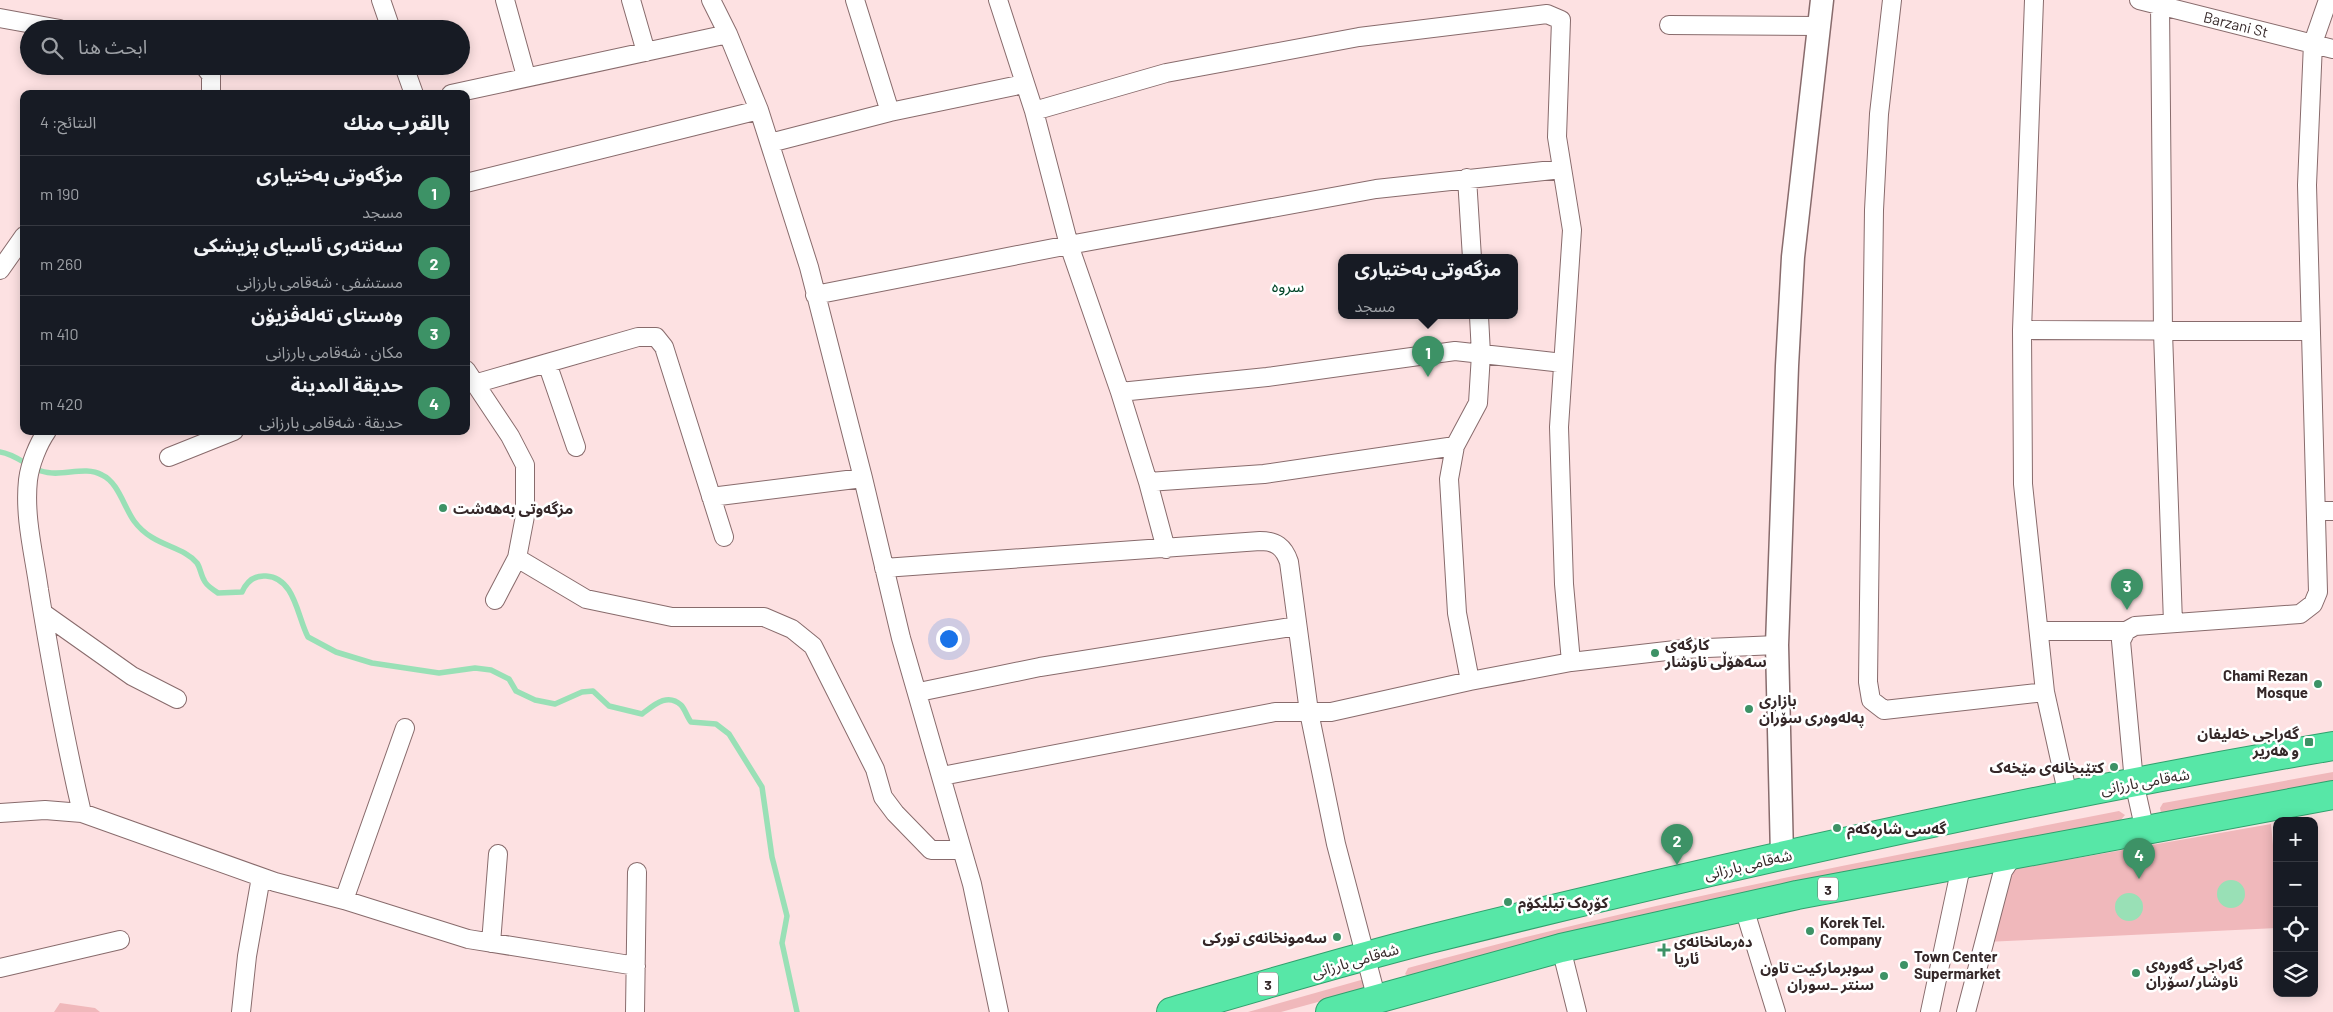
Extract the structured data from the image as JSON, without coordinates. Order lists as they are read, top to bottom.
{
  "streets": {
    "highway": ["شەقامی بارزانی", "3"],
    "street": ["Barzani St"]
  },
  "districts": ["سروە"],
  "places": {
    "other": [
      "مزگەوتی بەهەشت",
      "کارگەی سەهۆڵی ناوشار",
      "Chami Rezan Mosque",
      "بازاڕی پەلەوەری سۆران",
      "کتێبخانەی مێخەک",
      "گەسی شارەکەم",
      "کۆڕەک تیلیکۆم",
      "Korek Tel. Company",
      "سەمونخانەی تورکی",
      "Town Center Supermarket",
      "گەراجی گەورەی ناوشار/سۆران",
      "سوبرماركيت تاون سنتر _سوران"
    ],
    "transit": ["گەراجی خەلیفان و هەریر"],
    "health": ["دەرمانخانەی ئاریا"]
  },
  "page": {
    "search": "ابحث هنا",
    "heading": ["بالقرب منك", "النتائج: 4"],
    "list": [
      {
        "mark": "1",
        "name": "مزگەوتی بەختیاری",
        "note": "مسجد",
        "value": "190 m"
      },
      {
        "mark": "2",
        "name": "سەنتەری ئاسیای پزیشکی",
        "note": "مستشفى · شەقامی بارزانی",
        "value": "260 m"
      },
      {
        "mark": "3",
        "name": "وەستای تەلەڤزیۆن",
        "note": "مكان · شەقامی بارزانی",
        "value": "410 m"
      },
      {
        "mark": "4",
        "name": "حديقة المدينة",
        "note": "حديقة · شەقامی بارزانی",
        "value": "420 m"
      }
    ],
    "popup": ["مزگەوتی بەختیاری", "مسجد"],
    "pins": [
      "1",
      "3",
      "2",
      "4"
    ],
    "map_buttons": ["+", "−"]
  }
}
